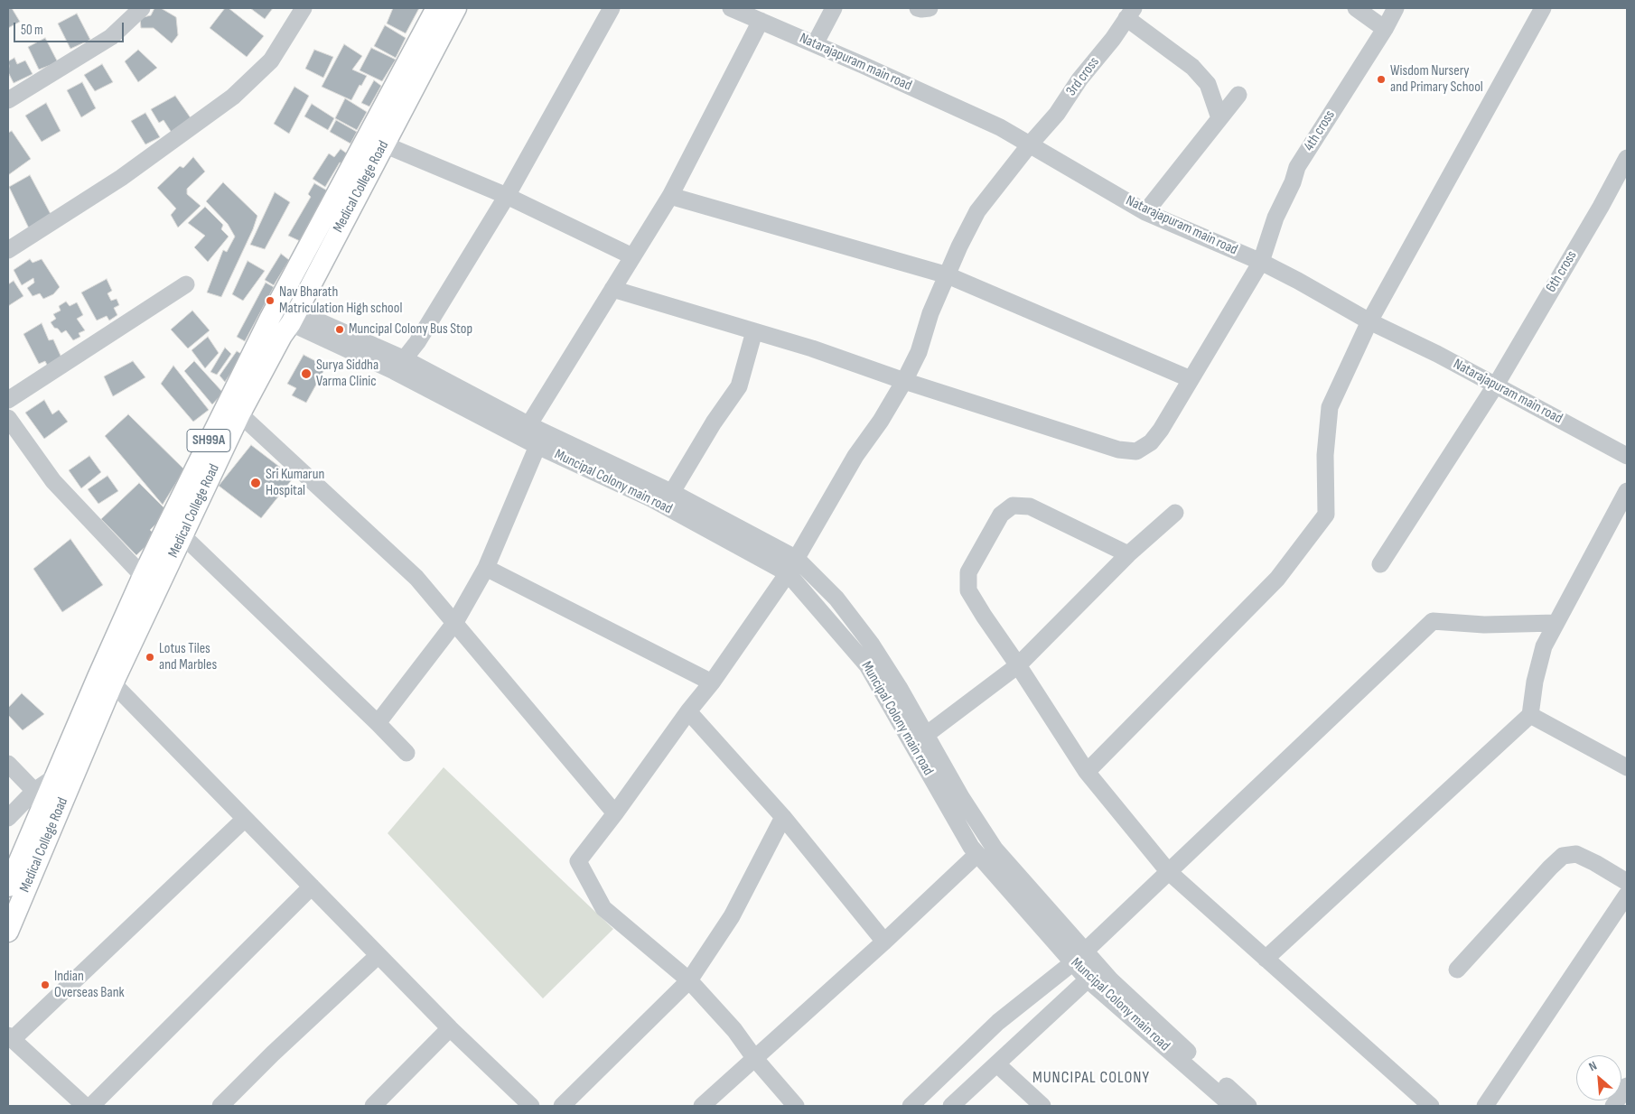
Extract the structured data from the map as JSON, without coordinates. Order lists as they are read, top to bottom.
{
  "streets": {
    "main road": ["Medical College Road", "SH99A"],
    "street": [
      "Natarajapuram main road",
      "3rd cross",
      "4th cross",
      "6th cross",
      "Muncipal Colony main road"
    ]
  },
  "crossings": [
    ["Natarajapuram main road", "3rd cross"],
    ["Natarajapuram main road", "4th cross"],
    ["Natarajapuram main road", "6th cross"],
    ["3rd cross", "4th cross"],
    ["3rd cross", "Muncipal Colony main road"],
    ["Medical College Road", "Muncipal Colony main road"]
  ],
  "districts": ["MUNCIPAL COLONY"],
  "places": [
    "Wisdom Nursery and Primary School",
    "Nav Bharath Matriculation High school",
    "Muncipal Colony Bus Stop",
    "Surya Siddha Varma Clinic",
    "Sri Kumarun Hospital",
    "Lotus Tiles and Marbles",
    "Indian Overseas Bank"
  ],
  "scale_bar": "50 m",
  "north": "top left"
}
